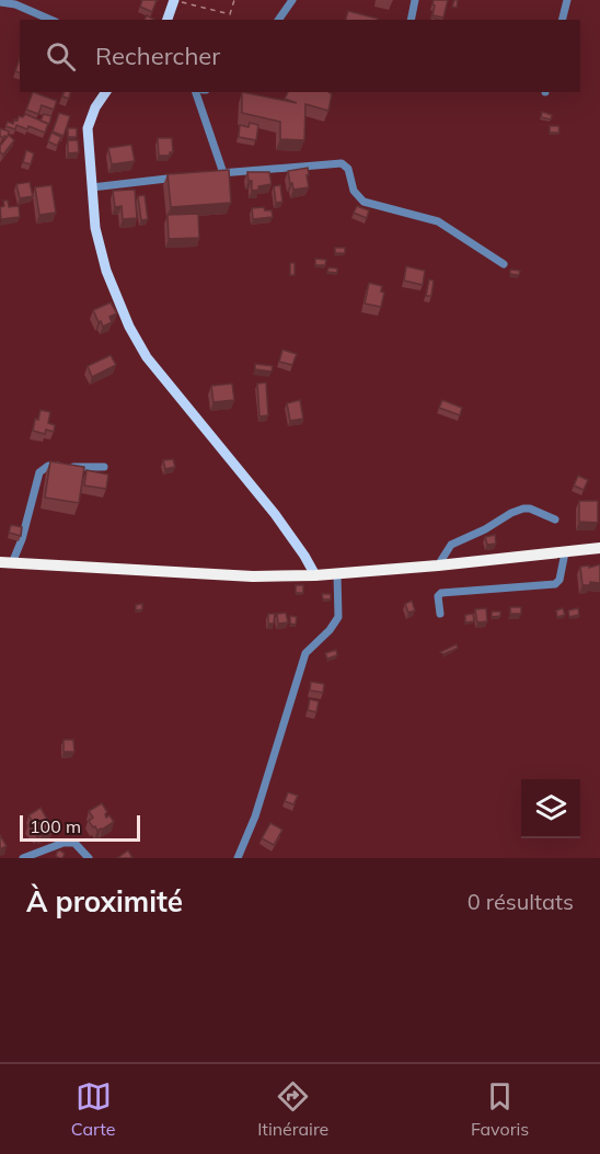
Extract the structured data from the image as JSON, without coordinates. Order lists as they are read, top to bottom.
{
  "scale_bar": "100 m",
  "page": {
    "search": "Rechercher",
    "scale": "100 m",
    "heading": ["À proximité", "0 résultats"],
    "nav": ["Carte", "Itinéraire", "Favoris"]
  }
}
